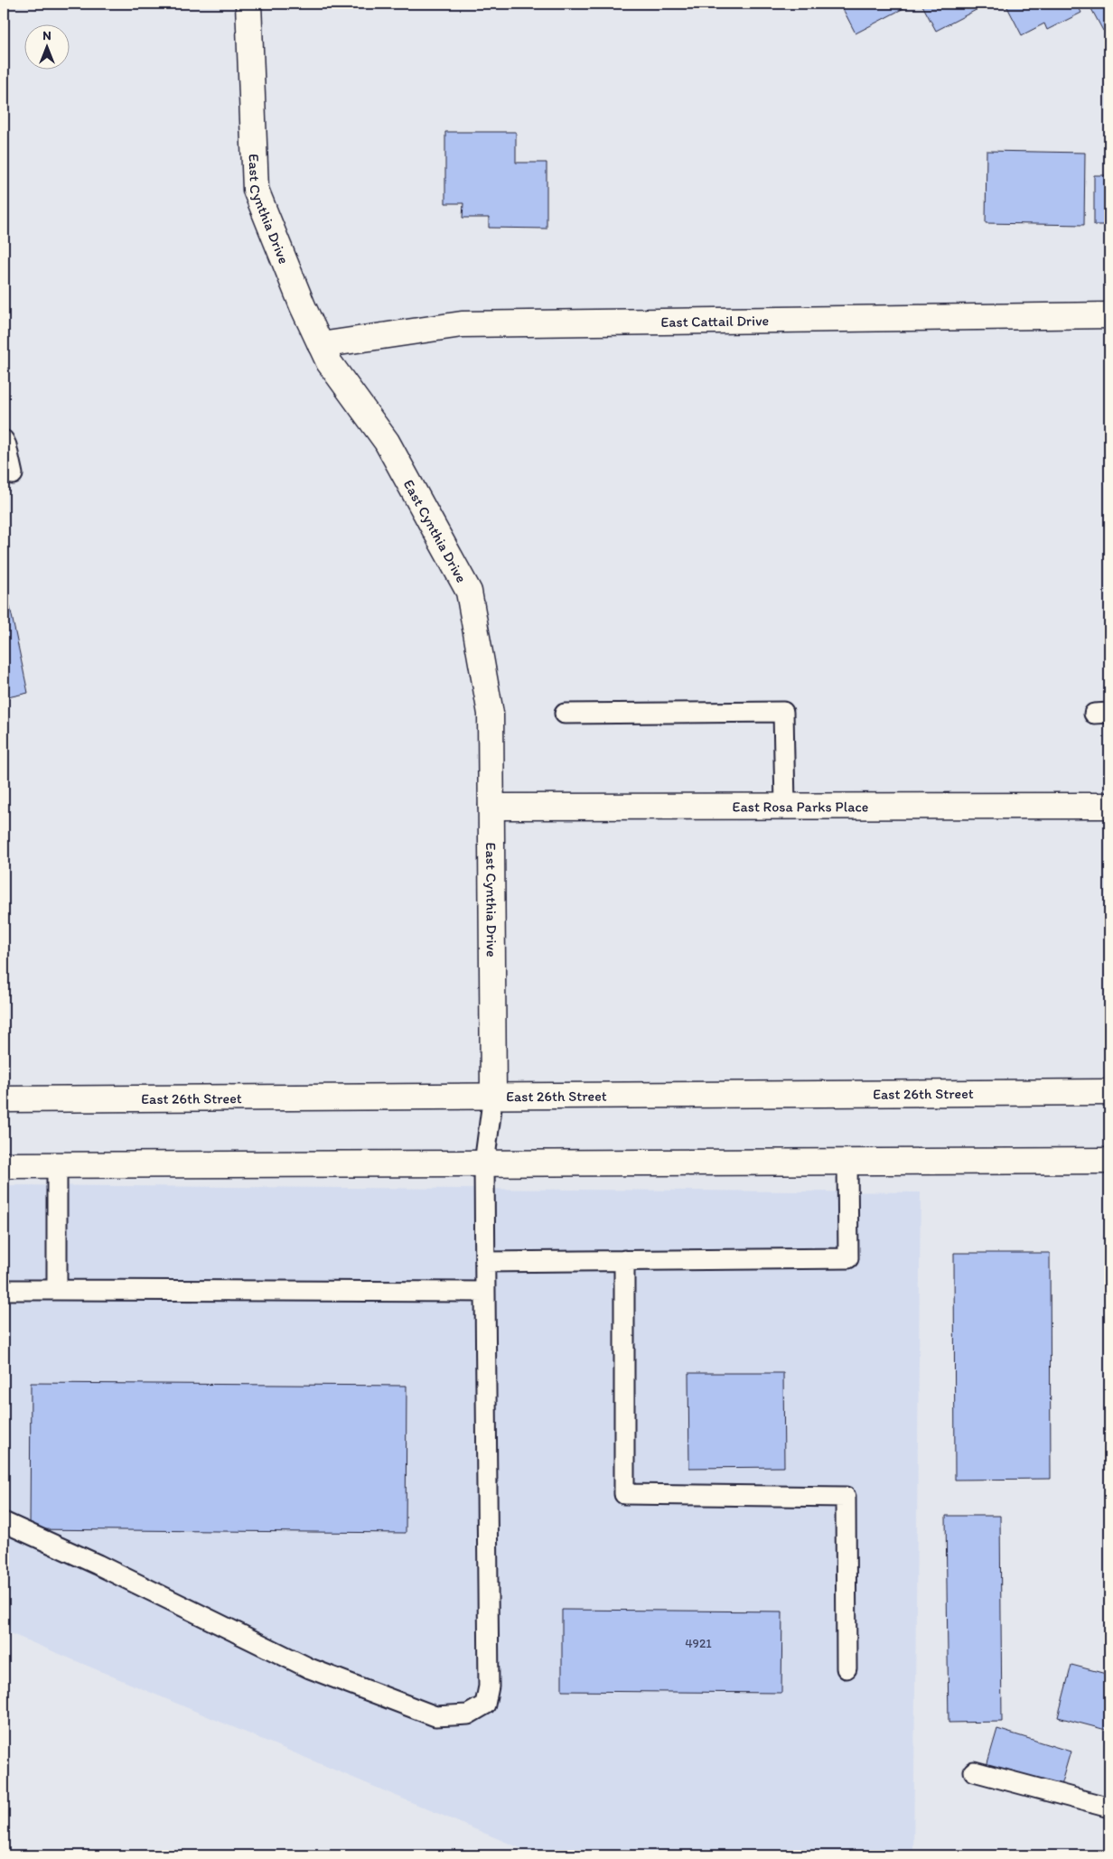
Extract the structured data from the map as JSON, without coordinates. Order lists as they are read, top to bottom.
{
  "streets": {
    "street": [
      "East Cynthia Drive",
      "East Cattail Drive",
      "East Rosa Parks Place",
      "East 26th Street"
    ]
  },
  "crossings": [
    ["East Cynthia Drive", "East Cattail Drive"],
    ["East Cynthia Drive", "East Rosa Parks Place"],
    ["East Cynthia Drive", "East 26th Street"]
  ],
  "house_numbers": ["4921"],
  "north": "top"
}
